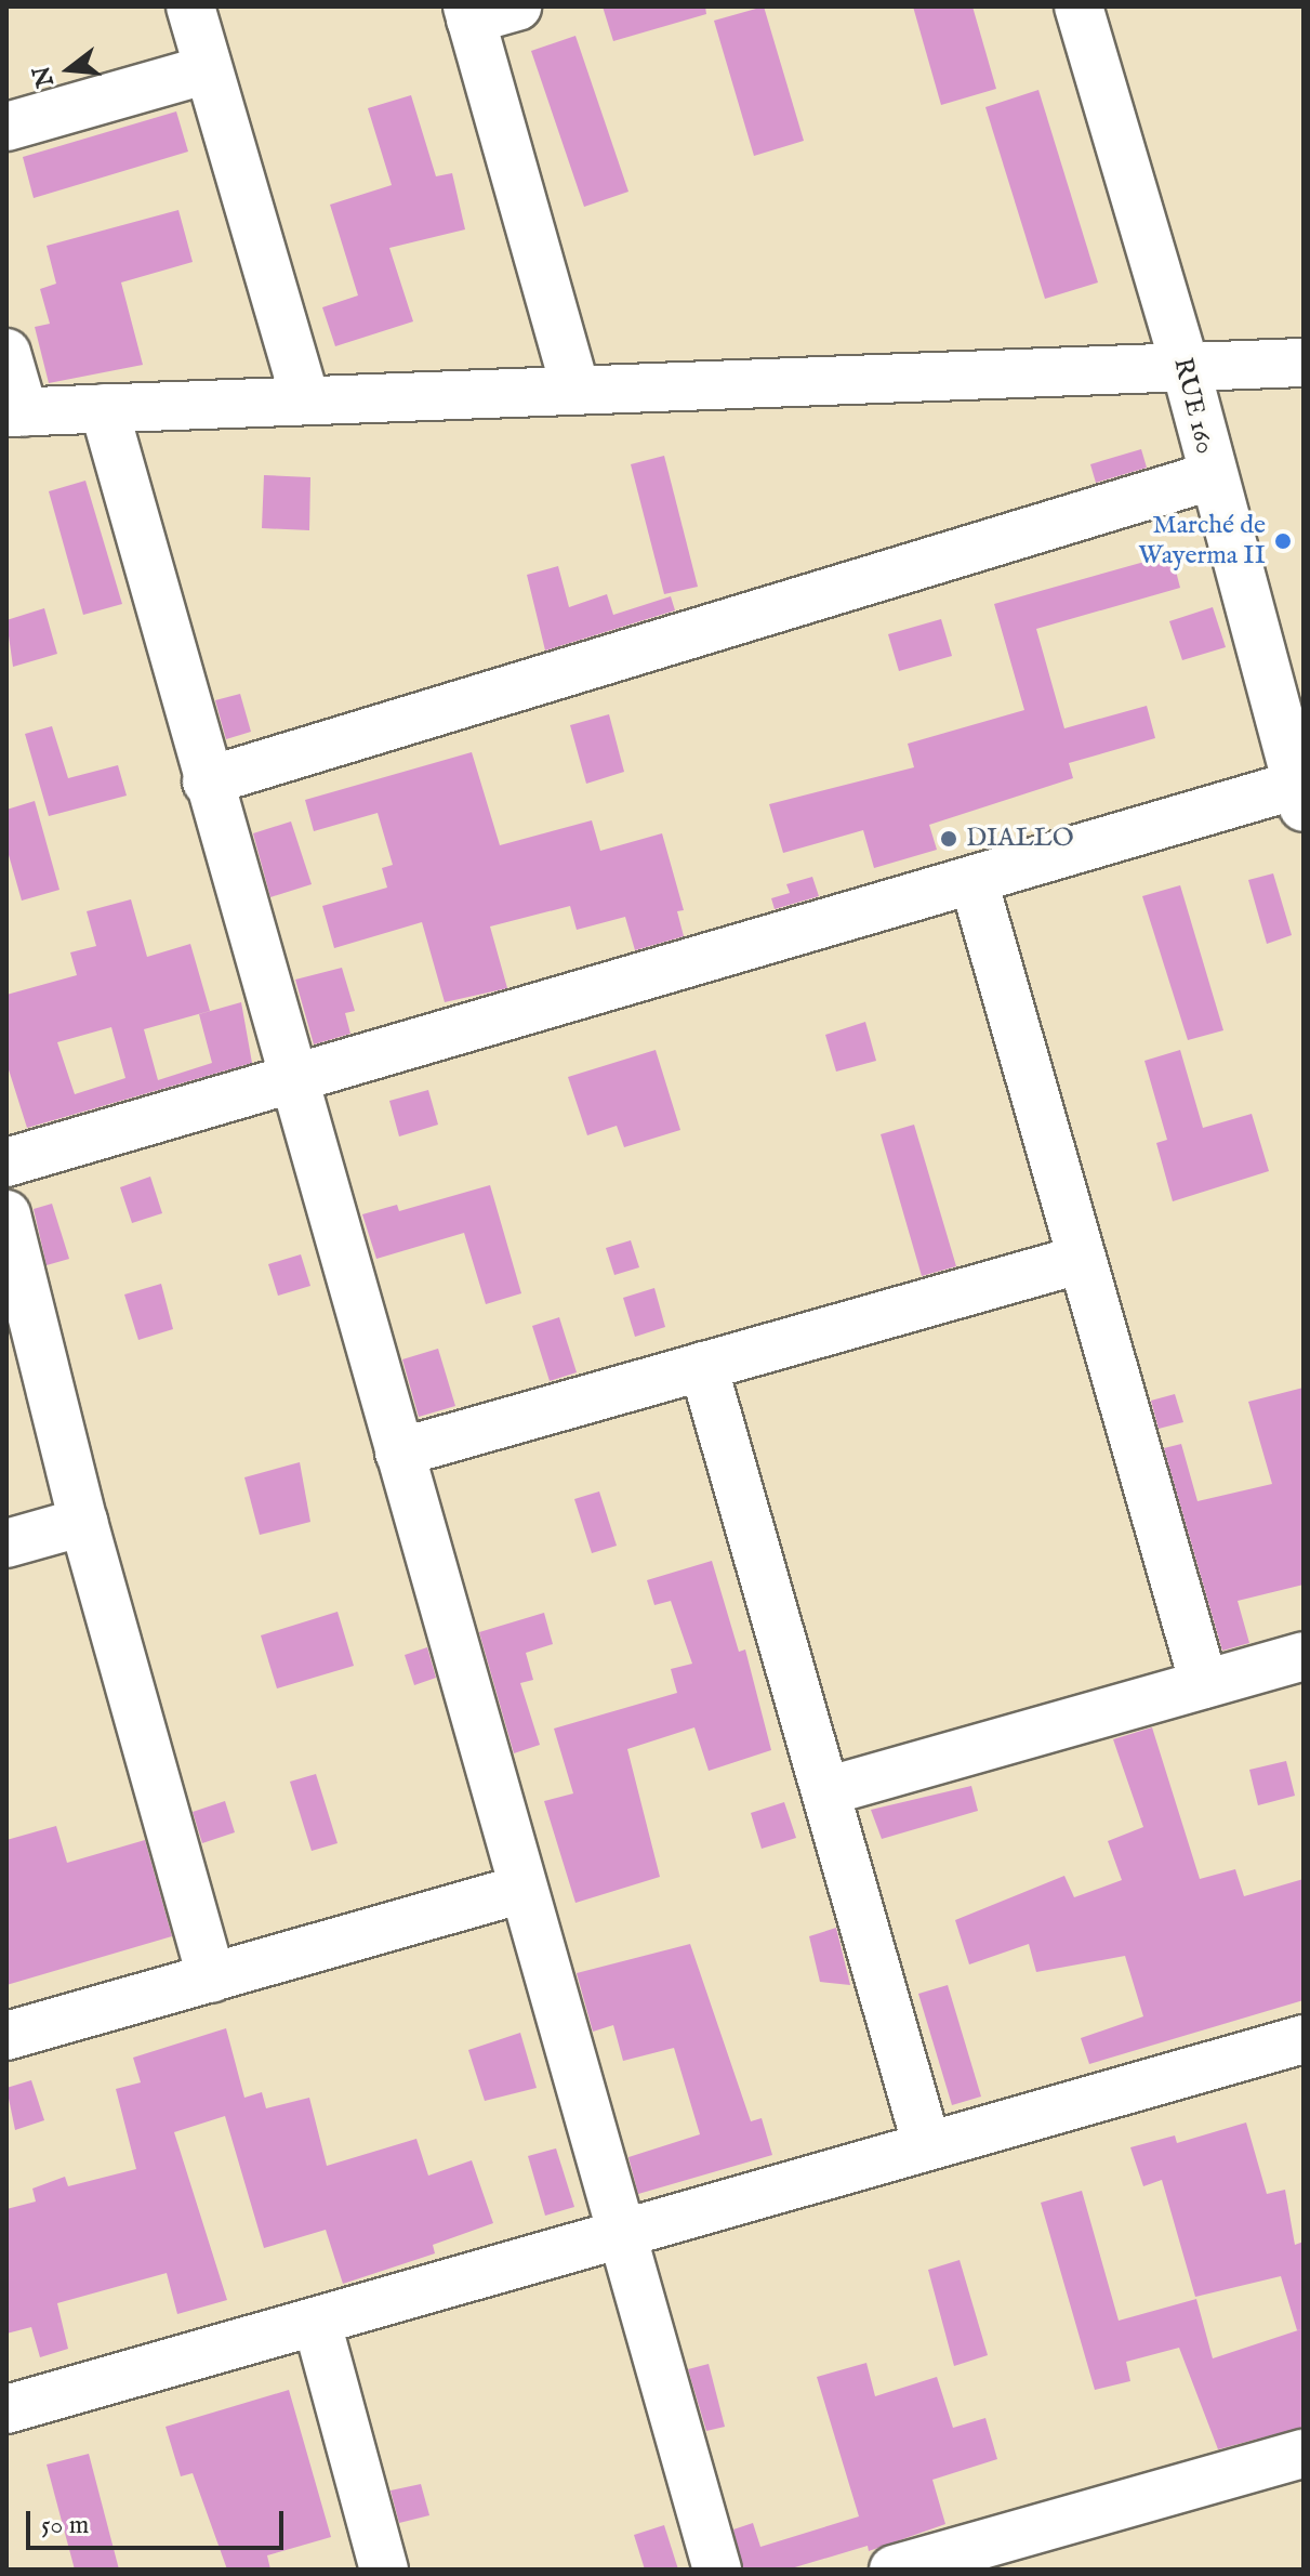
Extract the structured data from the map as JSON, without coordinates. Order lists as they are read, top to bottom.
{
  "streets": {
    "street": ["RUE 160"]
  },
  "places": ["Marché de Wayerma II", "DIALLO"],
  "scale_bar": "50 m",
  "north": "left"
}
